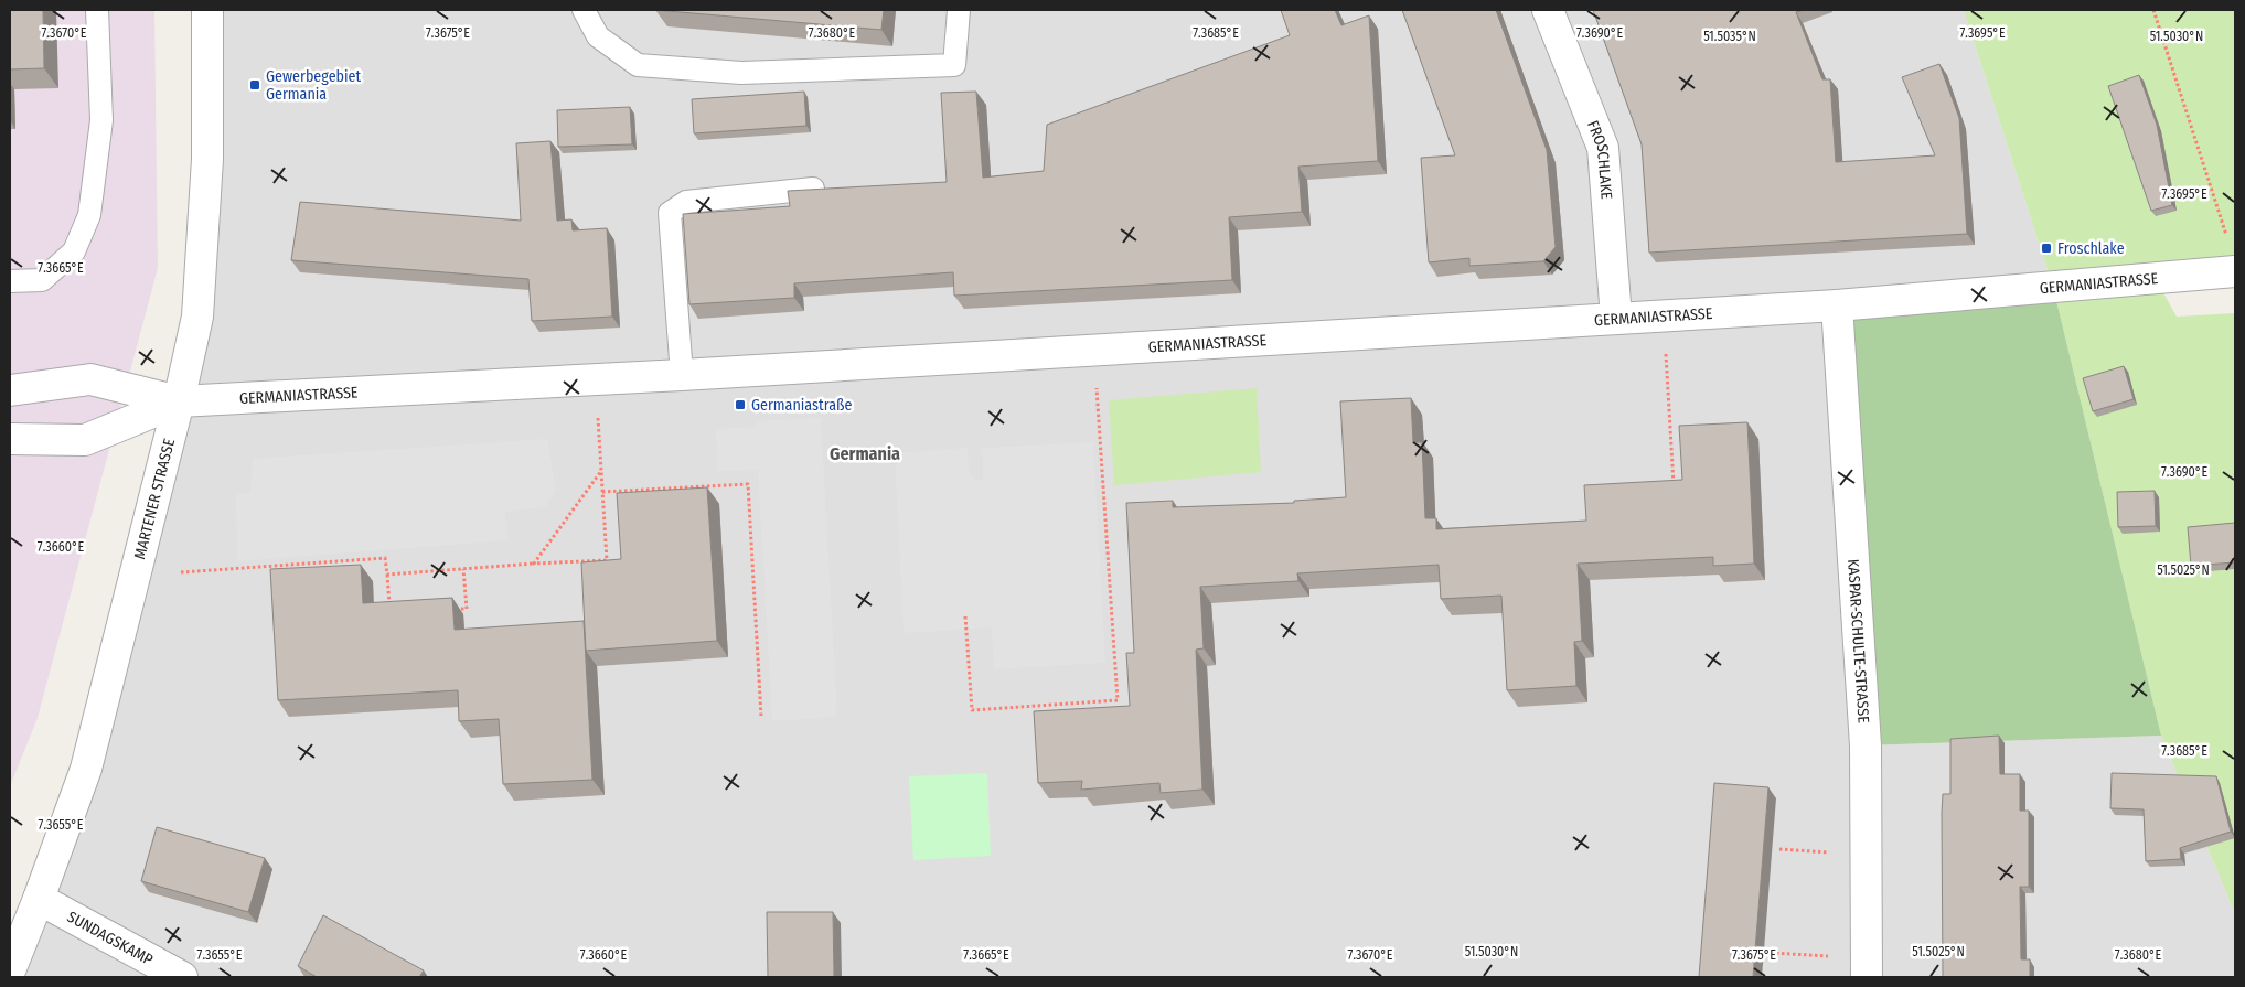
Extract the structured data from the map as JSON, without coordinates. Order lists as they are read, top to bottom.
{
  "streets": {
    "street": [
      "FROSCHLAKE",
      "GERMANIASTRASSE",
      "MARTENER STRASSE",
      "KASPAR-SCHULTE-STRASSE",
      "SUNDAGSKAMP"
    ]
  },
  "crossings": [
    ["FROSCHLAKE", "GERMANIASTRASSE"],
    ["GERMANIASTRASSE", "MARTENER STRASSE"],
    ["GERMANIASTRASSE", "KASPAR-SCHULTE-STRASSE"],
    ["MARTENER STRASSE", "SUNDAGSKAMP"]
  ],
  "districts": ["Germania"],
  "places": {
    "transit": ["Gewerbegebiet Germania", "Froschlake", "Germaniastraße"]
  },
  "coordinates": [
    "7.3670°E",
    "7.3675°E",
    "7.3680°E",
    "7.3685°E",
    "7.3690°E",
    "7.3695°E",
    "51.5035°N",
    "51.5030°N",
    "7.3665°E",
    "7.3660°E",
    "51.5025°N",
    "7.3655°E"
  ]
}
